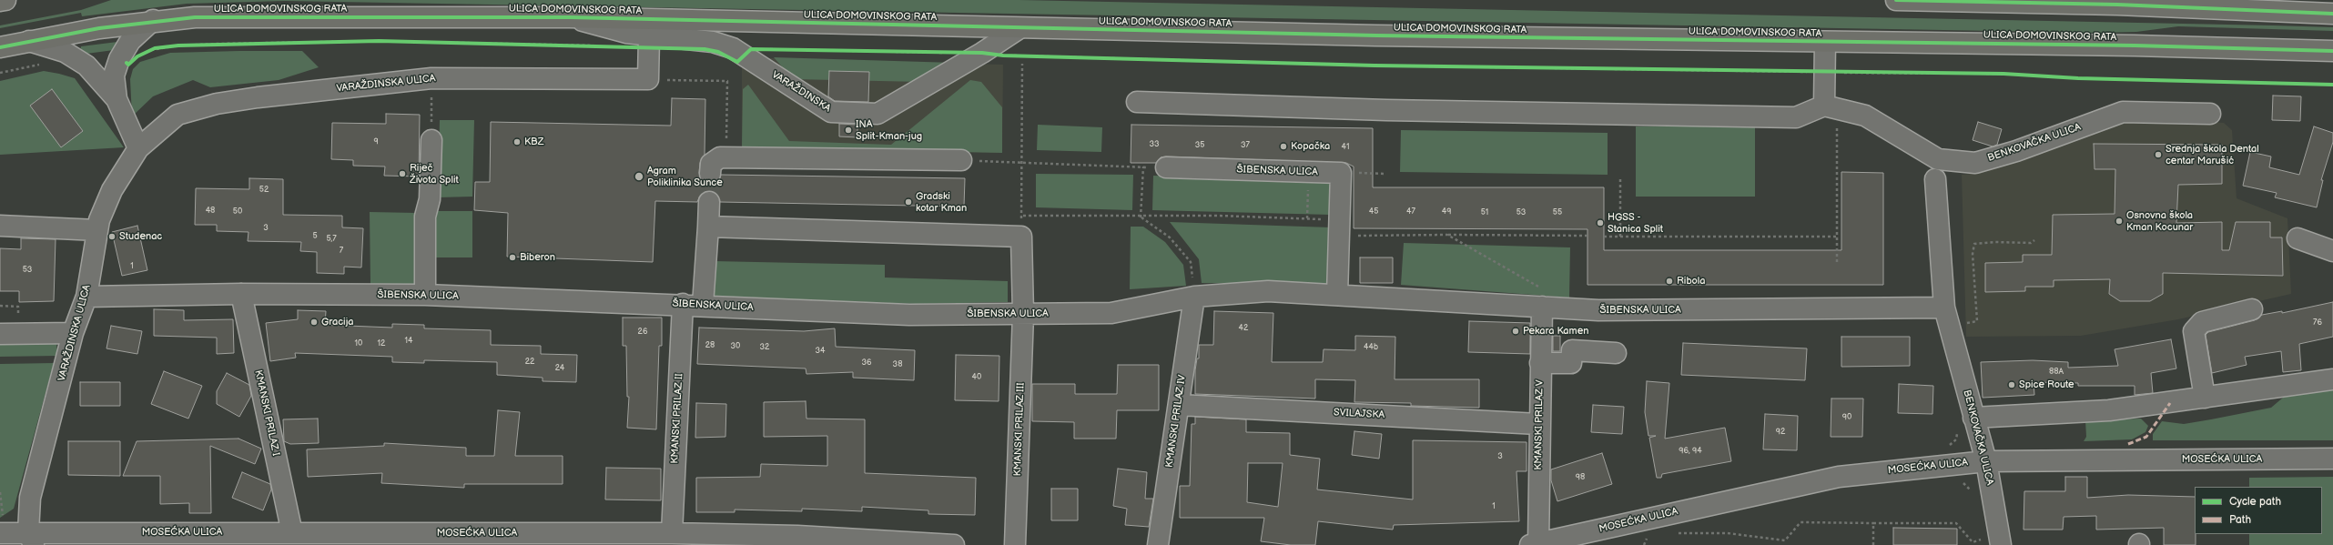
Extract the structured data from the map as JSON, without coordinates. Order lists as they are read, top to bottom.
{
  "streets": {
    "main road": ["ULICA DOMOVINSKOG RATA"],
    "street": [
      "VARAŽDINSKA ULICA",
      "VARAŽDINSKA",
      "BENKOVAČKA ULICA",
      "ŠIBENSKA ULICA",
      "KMANSKI PRILAZ I",
      "SVILAJSKA",
      "KMANSKI PRILAZ II",
      "KMANSKI PRILAZ IV",
      "KMANSKI PRILAZ V",
      "KMANSKI PRILAZ III",
      "MOSEĆKA ULICA"
    ]
  },
  "crossings": [
    ["ULICA DOMOVINSKOG RATA", "VARAŽDINSKA"],
    ["VARAŽDINSKA ULICA", "ŠIBENSKA ULICA"],
    ["VARAŽDINSKA ULICA", "MOSEĆKA ULICA"],
    ["BENKOVAČKA ULICA", "ŠIBENSKA ULICA"],
    ["BENKOVAČKA ULICA", "MOSEĆKA ULICA"],
    ["ŠIBENSKA ULICA", "KMANSKI PRILAZ I"],
    ["ŠIBENSKA ULICA", "KMANSKI PRILAZ II"],
    ["ŠIBENSKA ULICA", "KMANSKI PRILAZ IV"],
    ["ŠIBENSKA ULICA", "KMANSKI PRILAZ V"],
    ["ŠIBENSKA ULICA", "KMANSKI PRILAZ III"],
    ["KMANSKI PRILAZ I", "MOSEĆKA ULICA"],
    ["SVILAJSKA", "KMANSKI PRILAZ IV"],
    ["SVILAJSKA", "KMANSKI PRILAZ V"],
    ["KMANSKI PRILAZ II", "MOSEĆKA ULICA"],
    ["KMANSKI PRILAZ V", "MOSEĆKA ULICA"]
  ],
  "places": [
    "INA Split-Kman-jug",
    "KBZ",
    "Kopačka",
    "Srednja škola Dental centar Marušić",
    "Riječ Života Split",
    "Agram Poliklinika Sunce",
    "Gradski kotar Kman",
    "Osnovna škola Kman Kocunar",
    "HGSS - Stanica Split",
    "Studenac",
    "Biberon",
    "Ribola",
    "Gracija",
    "Pekara Kamen",
    "Spice Route"
  ],
  "house_numbers": [
    "9",
    "33",
    "35",
    "37",
    "41",
    "52",
    "48",
    "50",
    "45",
    "47",
    "49",
    "51",
    "53",
    "55",
    "3",
    "5",
    "5,7",
    "7",
    "1",
    "53",
    "76",
    "42",
    "26",
    "14",
    "10",
    "12",
    "28",
    "30",
    "32",
    "44b",
    "34",
    "22",
    "36",
    "38",
    "24",
    "88A",
    "40",
    "90",
    "92",
    "96, 94",
    "3",
    "98",
    "1"
  ],
  "legend": ["Cycle path", "Path"]
}
